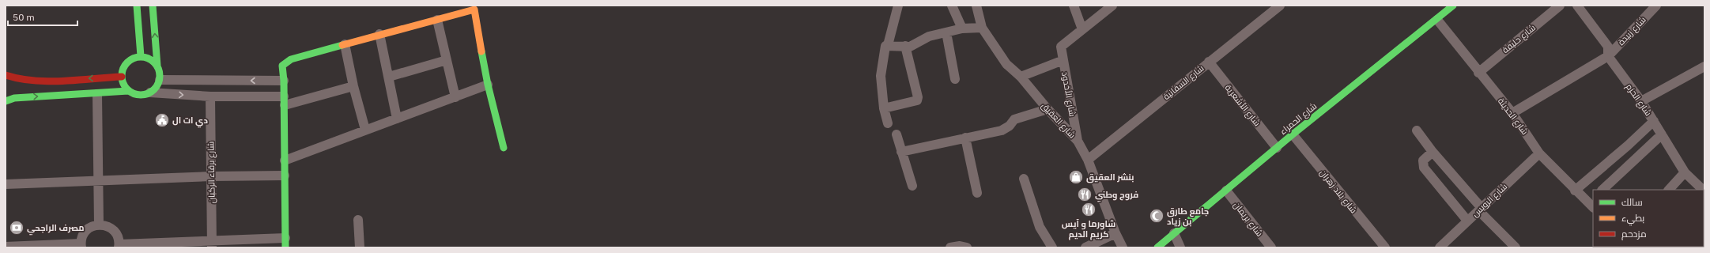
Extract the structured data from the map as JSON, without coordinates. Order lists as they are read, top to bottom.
{
  "streets": {
    "street": [
      "شارع زبيدة",
      "شارع حليفة",
      "شارع السفانية",
      "شارع الأخدود",
      "شارع الحزم",
      "شارع الأشعرية",
      "شارع الحديثة",
      "شارع الحمراء",
      "شارع العقيق",
      "شارع برقاء الركبان",
      "شارع بلاد زهران",
      "شارع الرويس",
      "شارع بريمان"
    ]
  },
  "crossings": [
    ["شارع زبيدة", "شارع الحزم"],
    ["شارع زبيدة", "شارع الحديثة"],
    ["شارع حليفة", "شارع الحديثة"],
    ["شارع السفانية", "شارع الأشعرية"],
    ["شارع السفانية", "شارع العقيق"],
    ["شارع الأخدود", "شارع العقيق"],
    ["شارع الأشعرية", "شارع الحمراء"],
    ["شارع الحديثة", "شارع الحمراء"],
    ["شارع الحديثة", "شارع الرويس"],
    ["شارع الحمراء", "شارع بلاد زهران"],
    ["شارع الحمراء", "شارع بريمان"]
  ],
  "places": {
    "public building": ["دي ات ال"],
    "shop": ["بنشر العقيق"],
    "restaurant": ["فروج وطني", "شاورما و آيس كريم الديم"],
    "mosque": ["جامع طارق بن زياد"],
    "bank": ["مصرف الراجحي"]
  },
  "legend": ["سالك", "بطيء", "مزدحم"],
  "scale_bar": "50 m"
}
